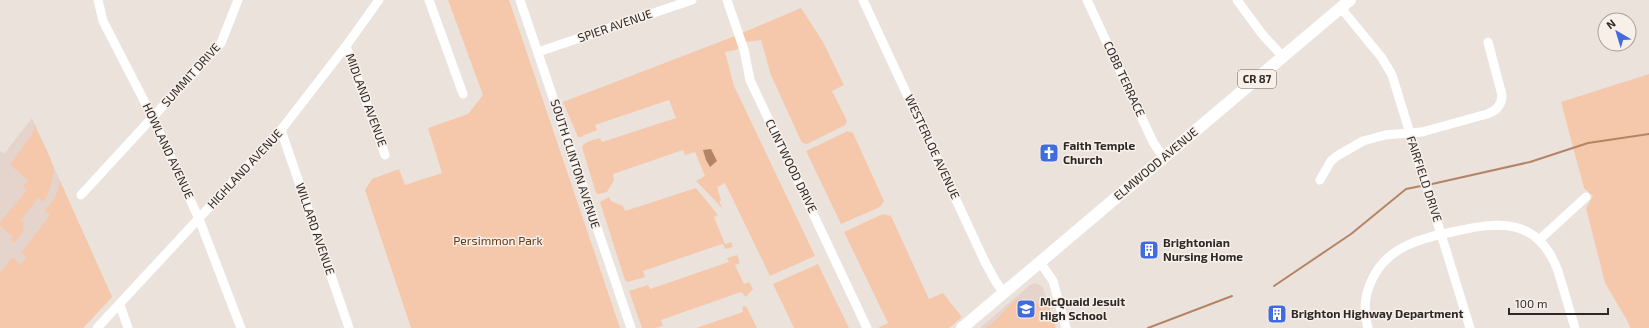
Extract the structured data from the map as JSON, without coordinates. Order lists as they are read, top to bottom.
{
  "streets": {
    "main road": ["CR 87", "ELMWOOD AVENUE"],
    "street": [
      "SPIER AVENUE",
      "SUMMIT DRIVE",
      "COBB TERRACE",
      "MIDLAND AVENUE",
      "WESTERLOE AVENUE",
      "HOWLAND AVENUE",
      "SOUTH CLINTON AVENUE",
      "CLINTWOOD DRIVE",
      "HIGHLAND AVENUE",
      "FAIRFIELD DRIVE",
      "WILLARD AVENUE"
    ]
  },
  "crossings": [
    ["SPIER AVENUE", "SOUTH CLINTON AVENUE"],
    ["SUMMIT DRIVE", "HOWLAND AVENUE"],
    ["COBB TERRACE", "ELMWOOD AVENUE"],
    ["MIDLAND AVENUE", "HIGHLAND AVENUE"],
    ["WESTERLOE AVENUE", "ELMWOOD AVENUE"],
    ["HOWLAND AVENUE", "HIGHLAND AVENUE"],
    ["ELMWOOD AVENUE", "FAIRFIELD DRIVE"],
    ["HIGHLAND AVENUE", "WILLARD AVENUE"]
  ],
  "parks": ["Persimmon Park"],
  "places": {
    "church": ["Faith Temple Church"],
    "building": ["Brightonian Nursing Home", "Brighton Highway Department"],
    "school or university": ["McQuaid Jesuit High School"]
  },
  "scale_bar": "100 m",
  "north": "top left"
}
